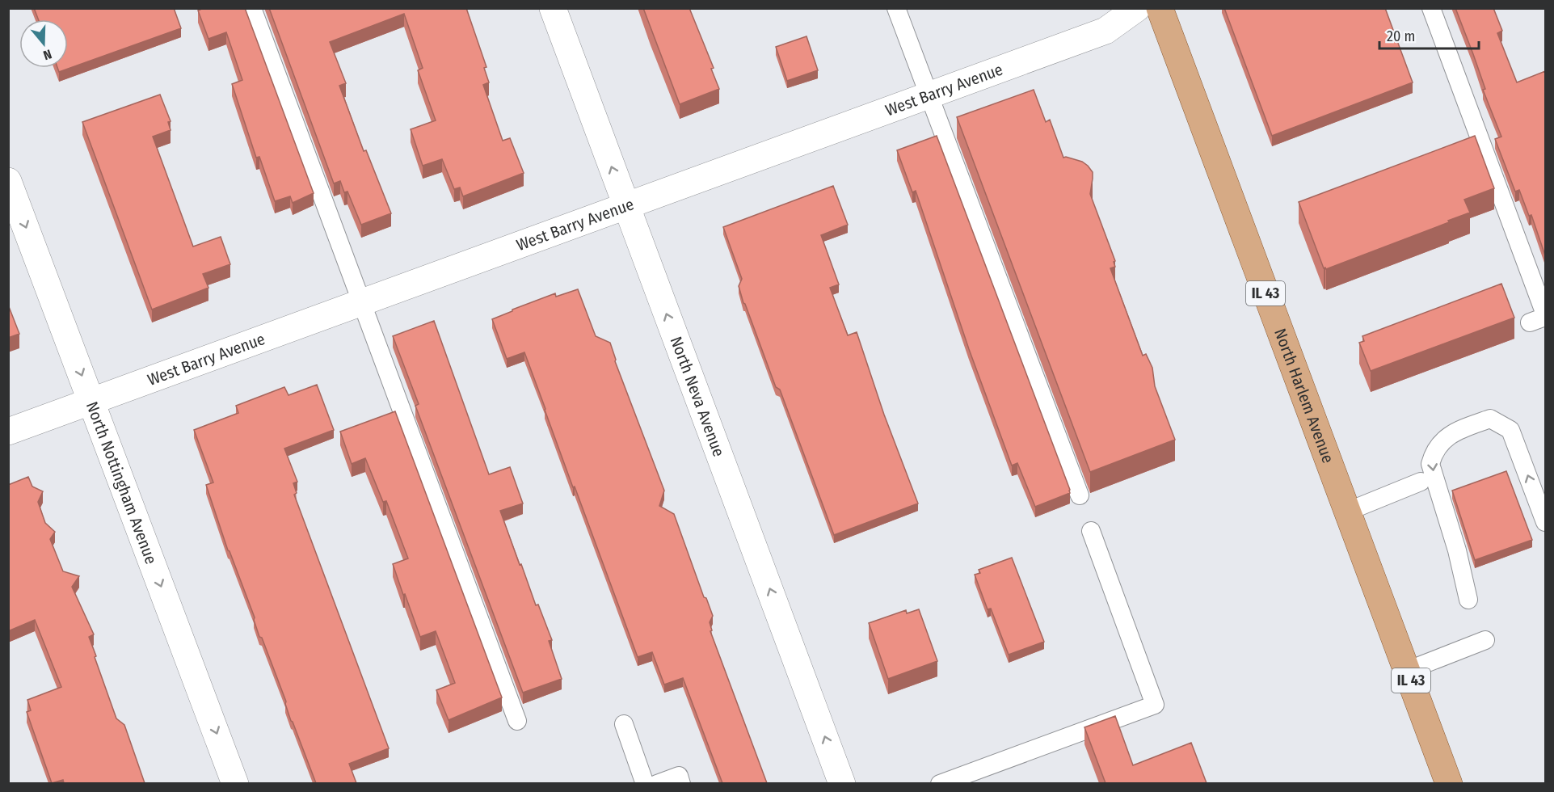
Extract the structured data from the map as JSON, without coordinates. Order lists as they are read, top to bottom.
{
  "streets": {
    "main road": ["IL 43", "North Harlem Avenue"],
    "street": ["West Barry Avenue", "North Neva Avenue", "North Nottingham Avenue"]
  },
  "crossings": [
    ["West Barry Avenue", "North Neva Avenue"],
    ["West Barry Avenue", "North Nottingham Avenue"]
  ],
  "one_way": ["North Neva Avenue", "North Nottingham Avenue"],
  "scale_bar": "20 m",
  "north": "bottom"
}
